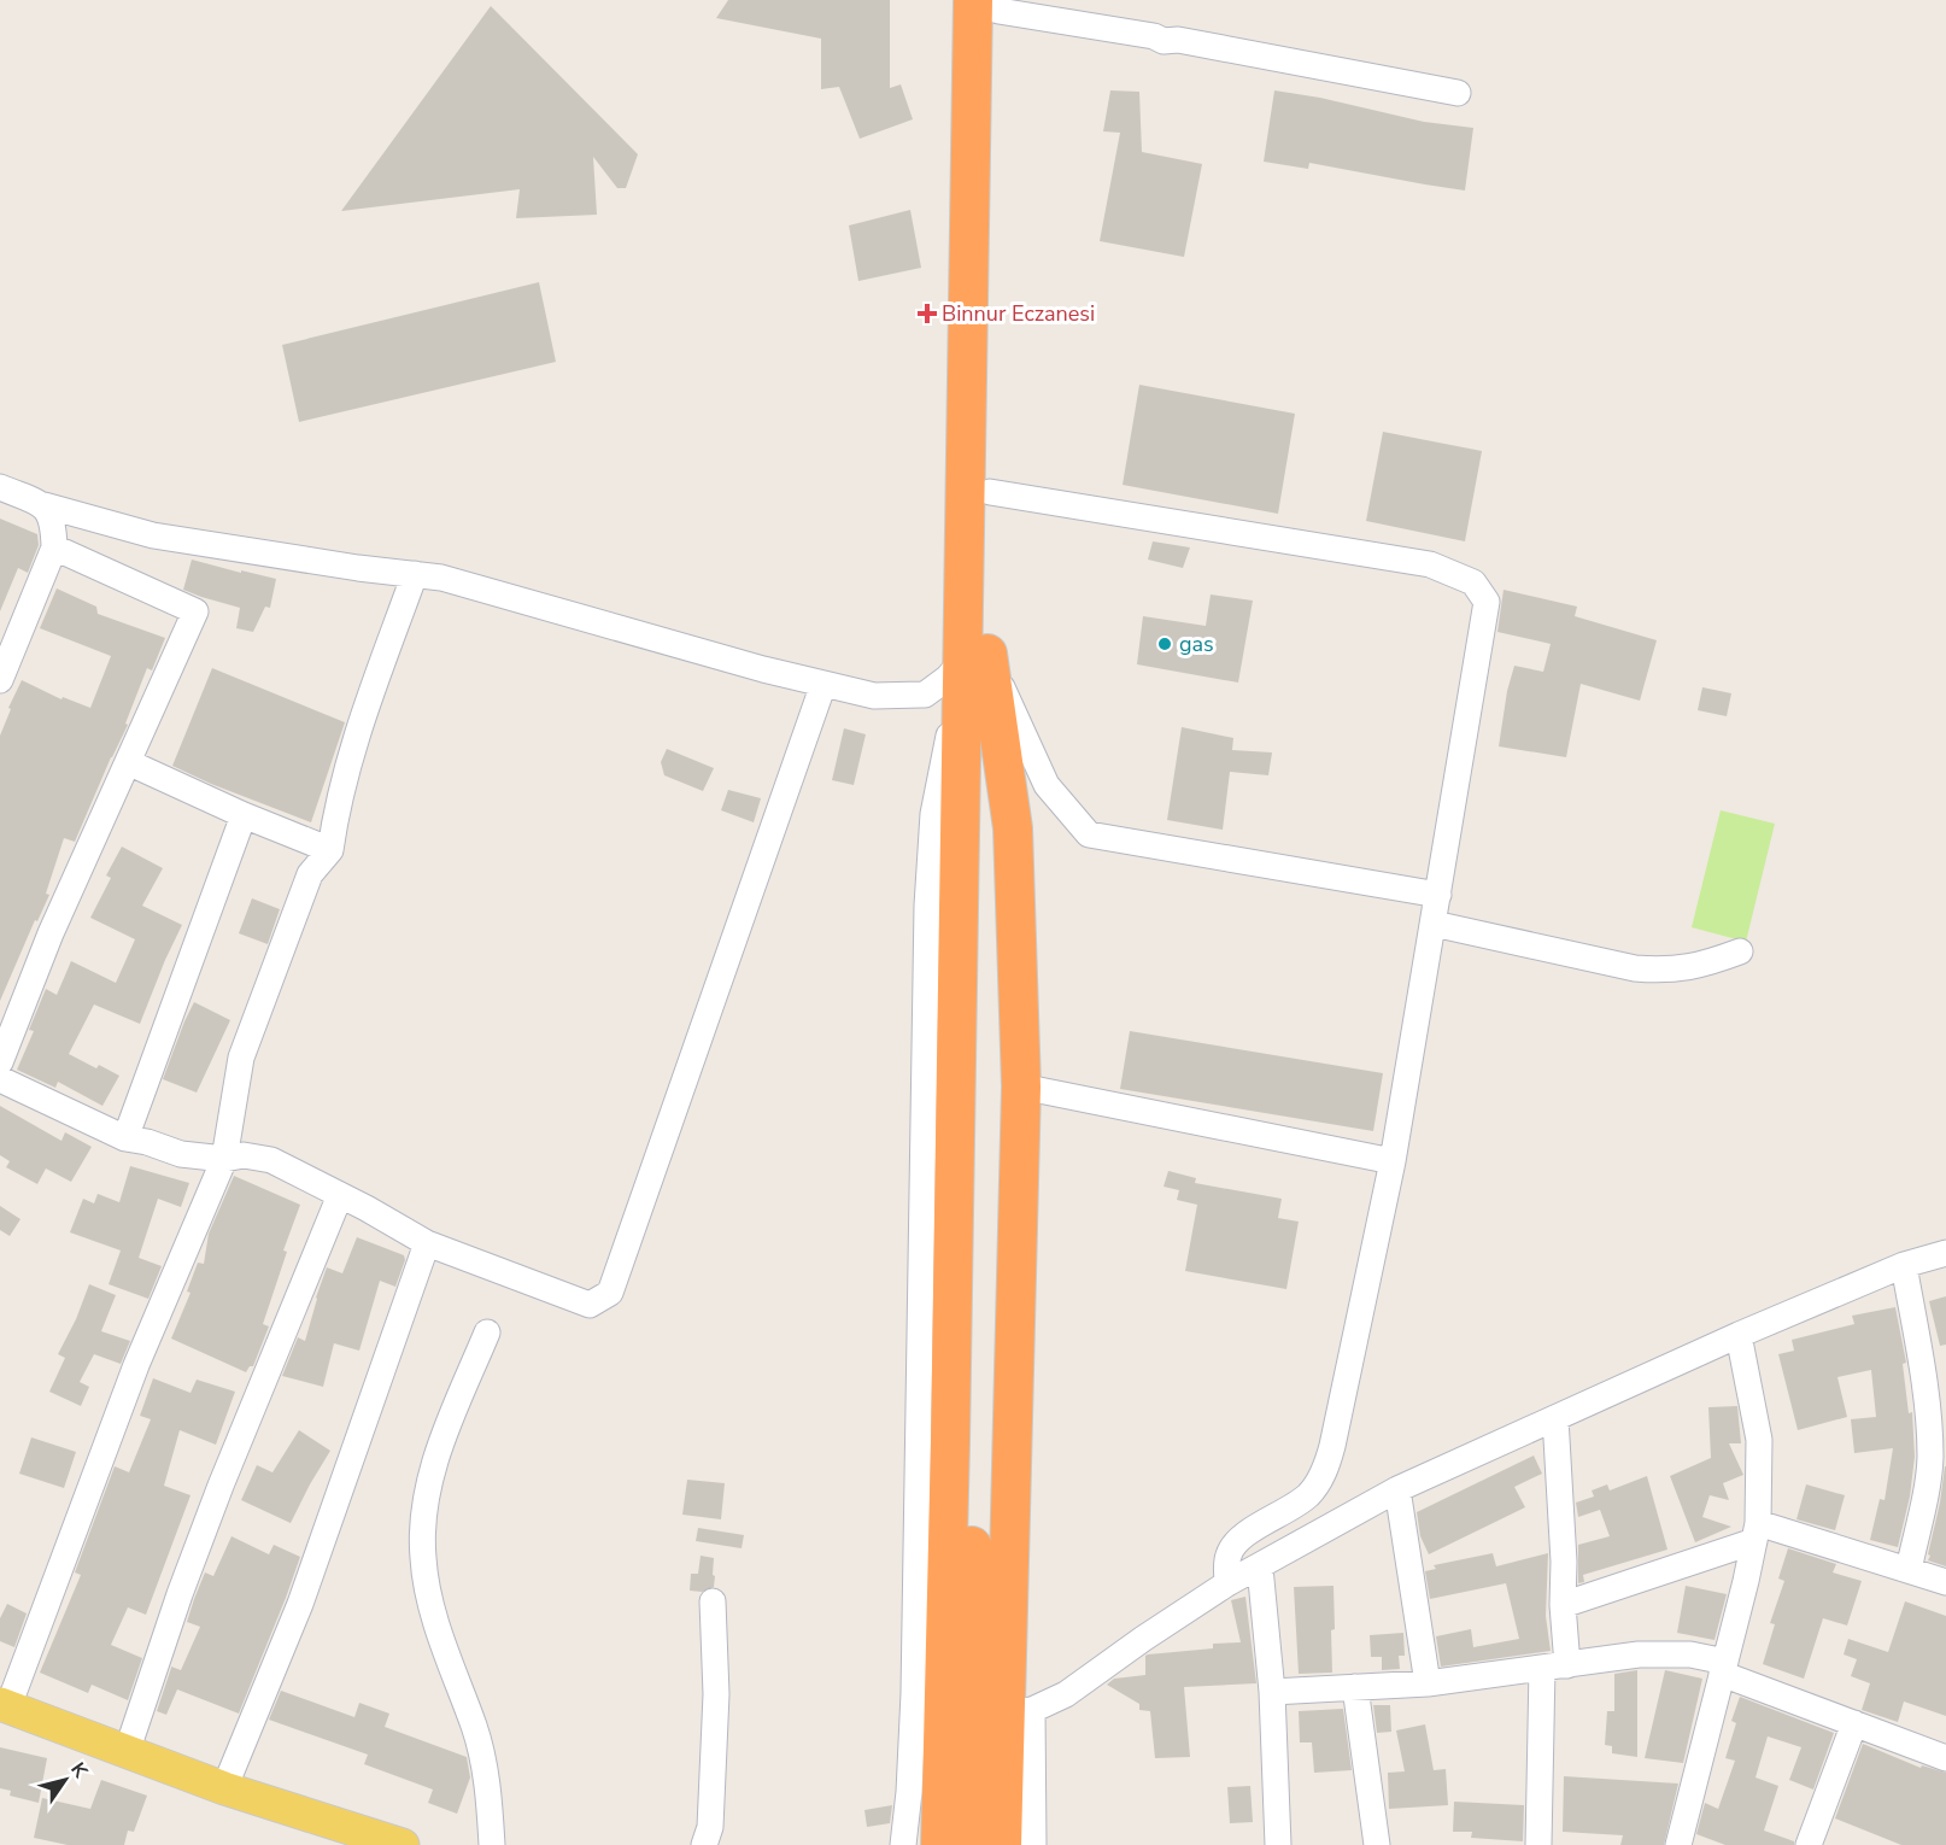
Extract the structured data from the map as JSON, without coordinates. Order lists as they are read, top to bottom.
{
  "places": {
    "health": ["Binnur Eczanesi"],
    "other": ["gas"]
  },
  "north": "top right"
}
